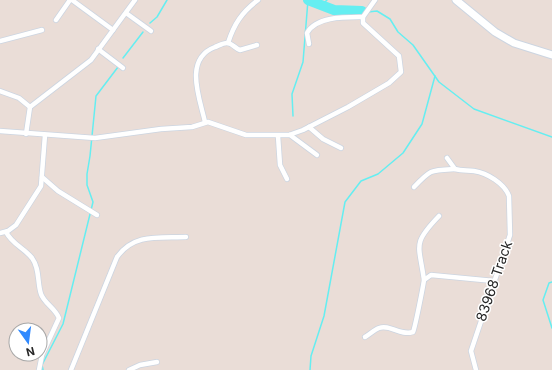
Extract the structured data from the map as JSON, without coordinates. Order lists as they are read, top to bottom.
{
  "streets": {
    "street": ["83968 Track"]
  },
  "north": "bottom"
}
